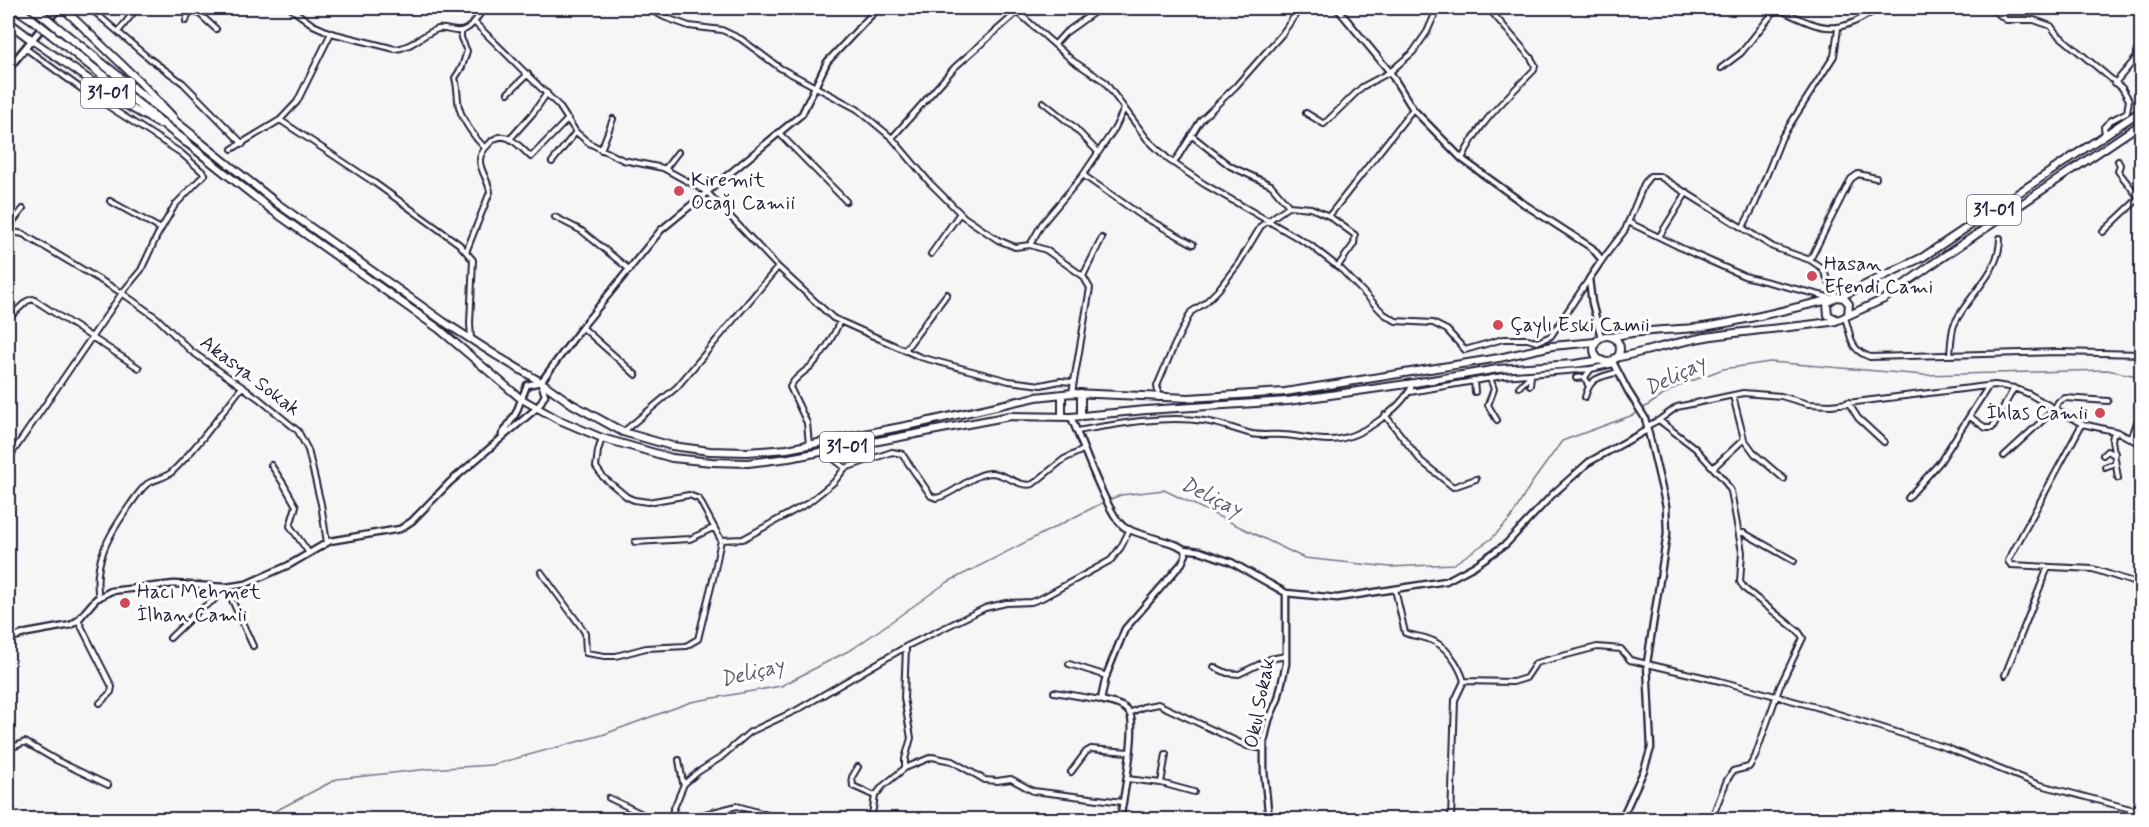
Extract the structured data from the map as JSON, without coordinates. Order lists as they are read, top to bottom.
{
  "streets": {
    "highway": ["31-01"],
    "street": ["Akasya Sokak", "Okul Sokak"]
  },
  "water": ["Deliçay"],
  "places": [
    "Kiremit Ocağı Camii",
    "Hasan Efendi Cami",
    "Çaylı Eski Camii",
    "İhlas Camii",
    "Hacı Mehmet İlhan Camii"
  ]
}
